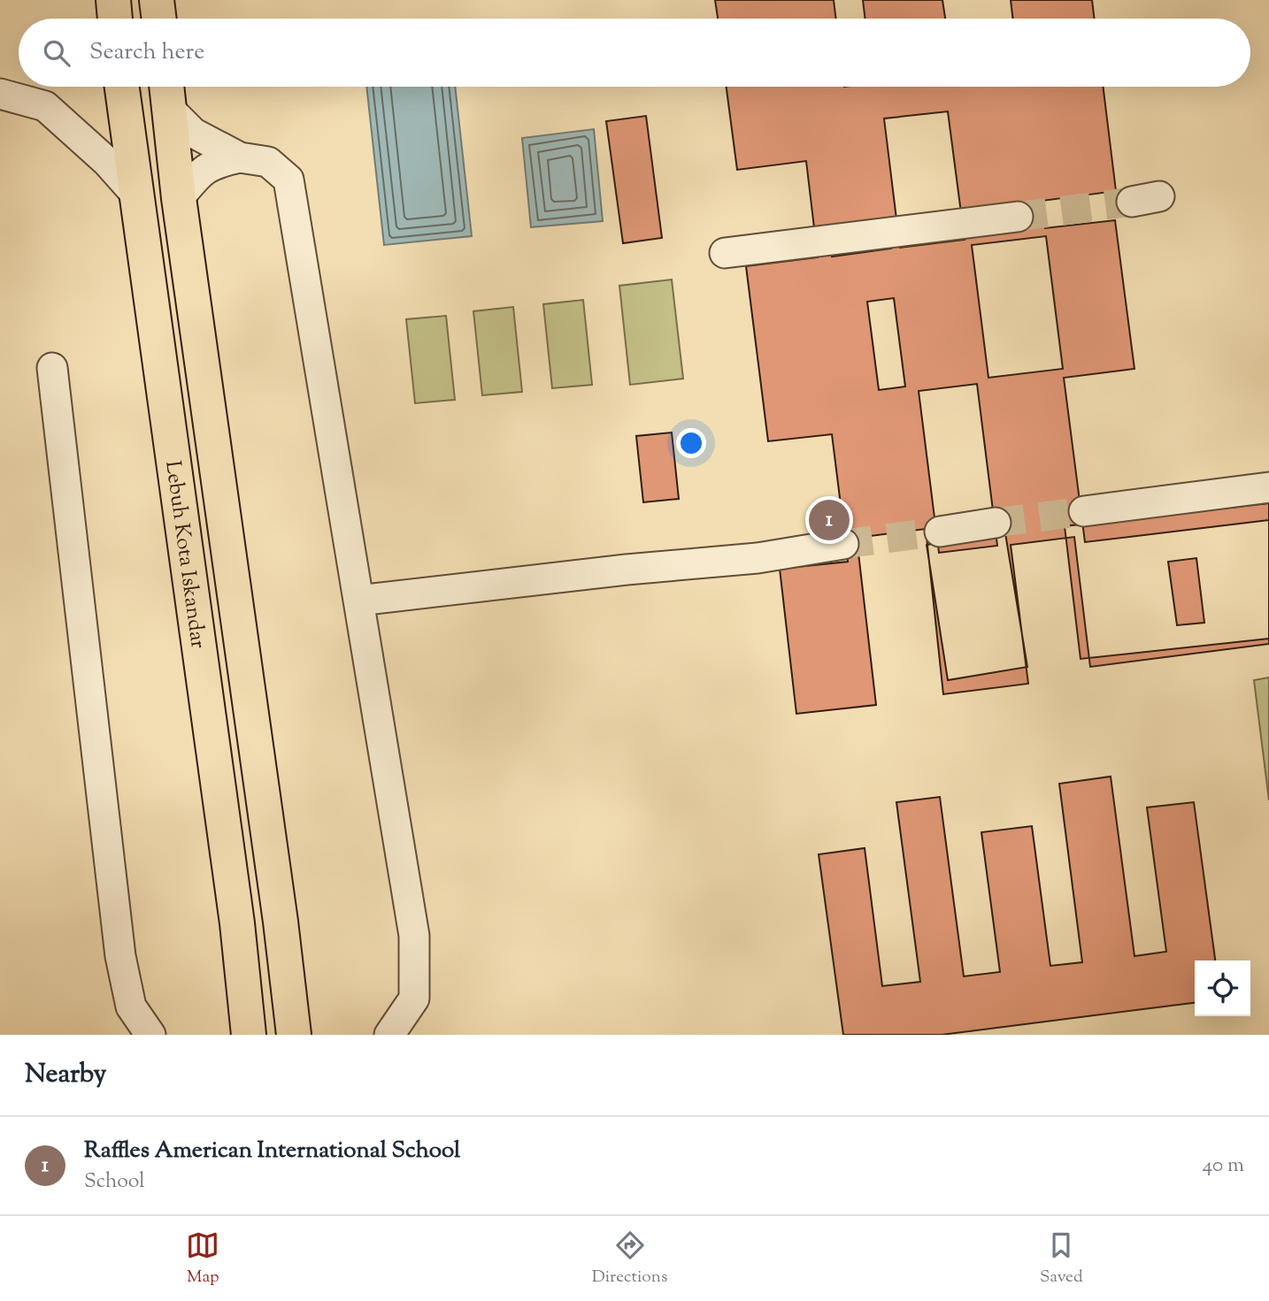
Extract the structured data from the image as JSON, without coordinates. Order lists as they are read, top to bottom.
{
  "streets": {
    "highway": ["Lebuh Kota Iskandar"]
  },
  "page": {
    "search": "Search here",
    "pins": "1",
    "heading": "Nearby",
    "list": [
      {
        "mark": "1",
        "name": "Raffles American International School",
        "note": "School",
        "value": "40 m"
      }
    ],
    "nav": ["Map", "Directions", "Saved"]
  }
}
